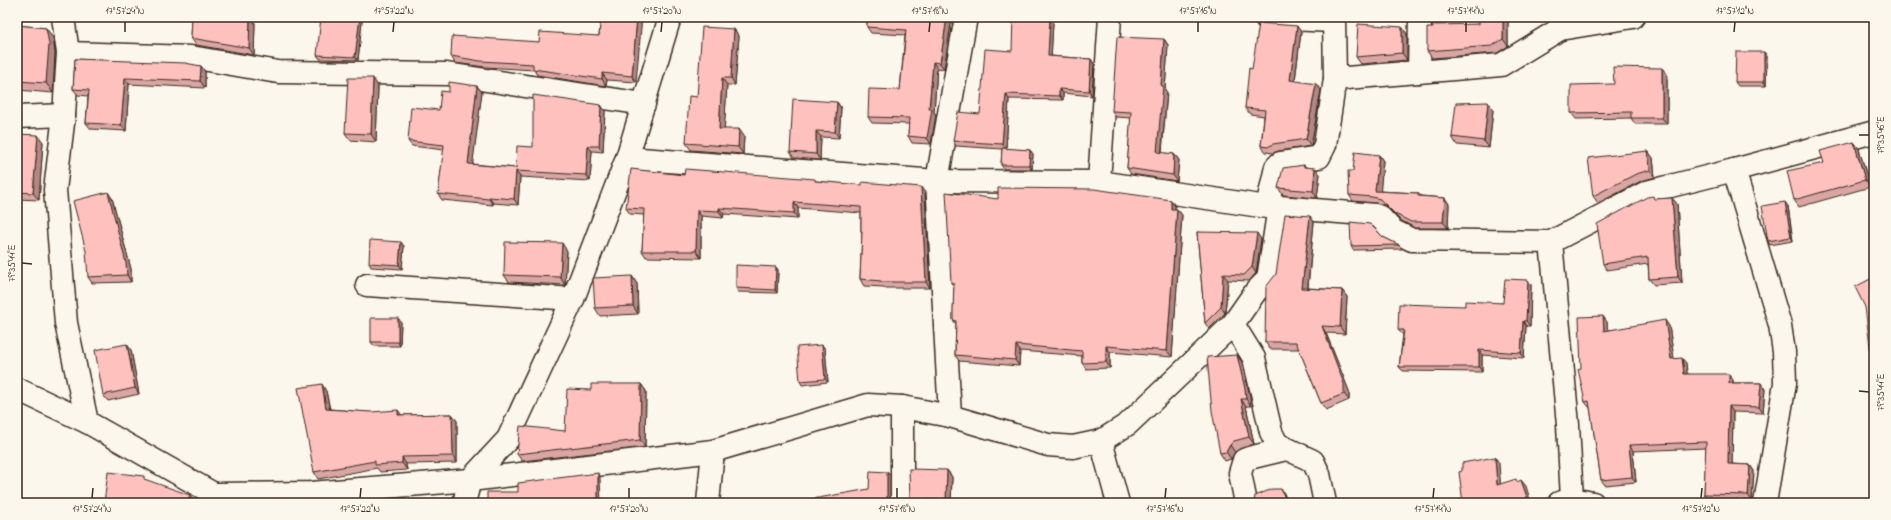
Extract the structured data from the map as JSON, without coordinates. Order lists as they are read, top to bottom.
{
  "coordinates": [
    "17°57'24\"N",
    "17°57'22\"N",
    "17°57'20\"N",
    "17°57'18\"N",
    "17°57'16\"N",
    "17°57'14\"N",
    "17°57'12\"N",
    "79°35'46\"E",
    "79°35'44\"E"
  ]
}
